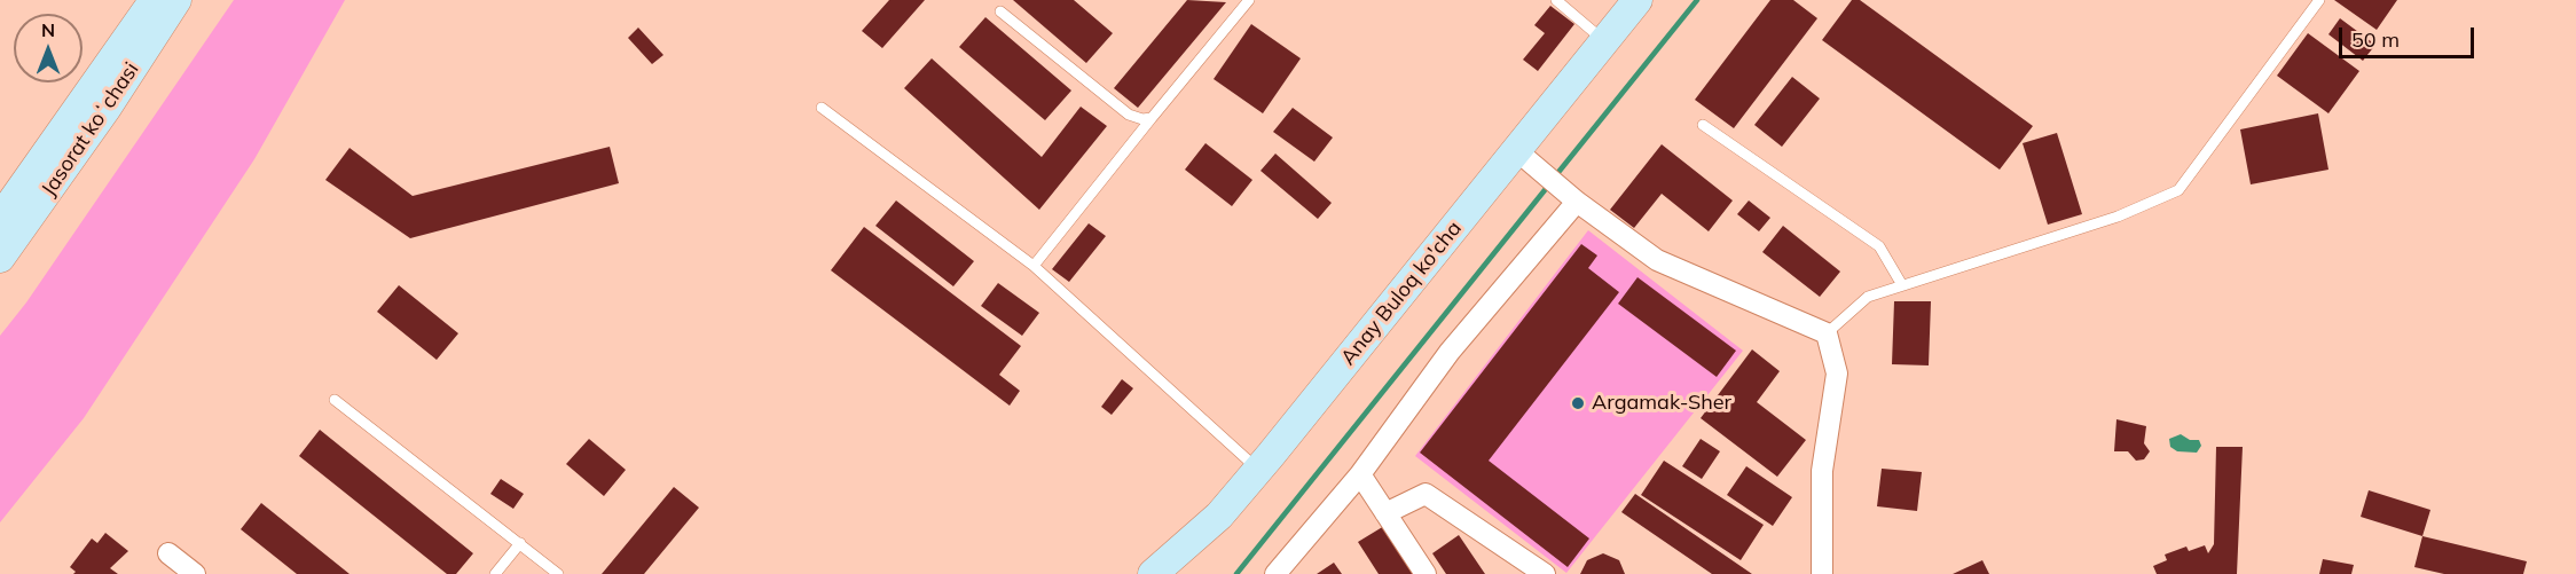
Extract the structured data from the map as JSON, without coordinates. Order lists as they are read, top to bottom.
{
  "streets": {
    "main road": ["Jasorat koʻchasi", "Anay Buloq ko'cha"]
  },
  "places": ["Argamak-Sher"],
  "scale_bar": "50 m",
  "north": "top"
}
